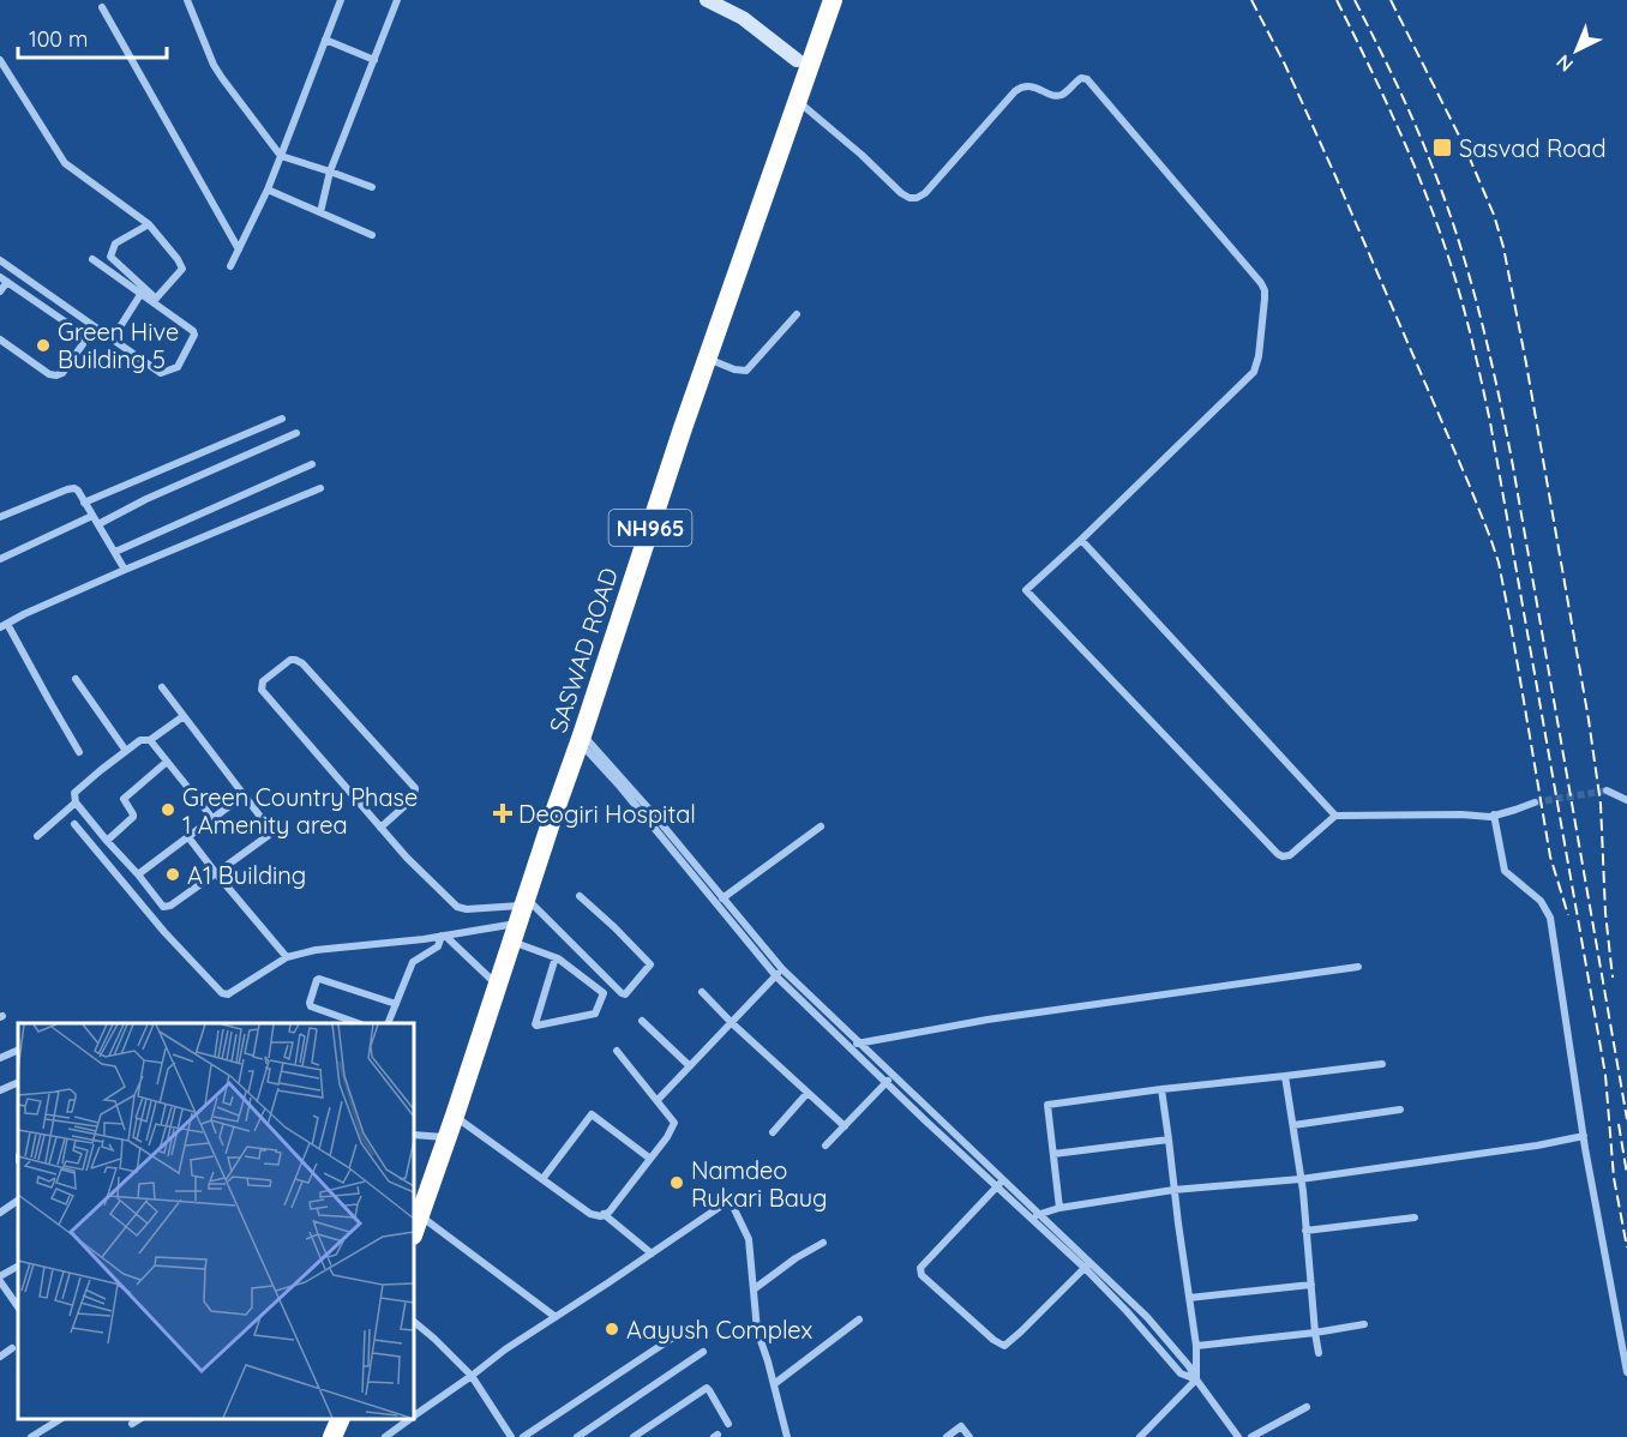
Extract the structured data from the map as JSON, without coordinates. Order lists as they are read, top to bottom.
{
  "streets": {
    "highway": ["NH965", "SASWAD ROAD"]
  },
  "places": {
    "transit": ["Sasvad Road"],
    "other": [
      "Green Hive Building 5",
      "Green Country Phase 1 Amenity area",
      "A1 Building",
      "Namdeo Rukari Baug",
      "Aayush Complex"
    ],
    "health": ["Deogiri Hospital"]
  },
  "scale_bar": "100 m",
  "north": "bottom left"
}
